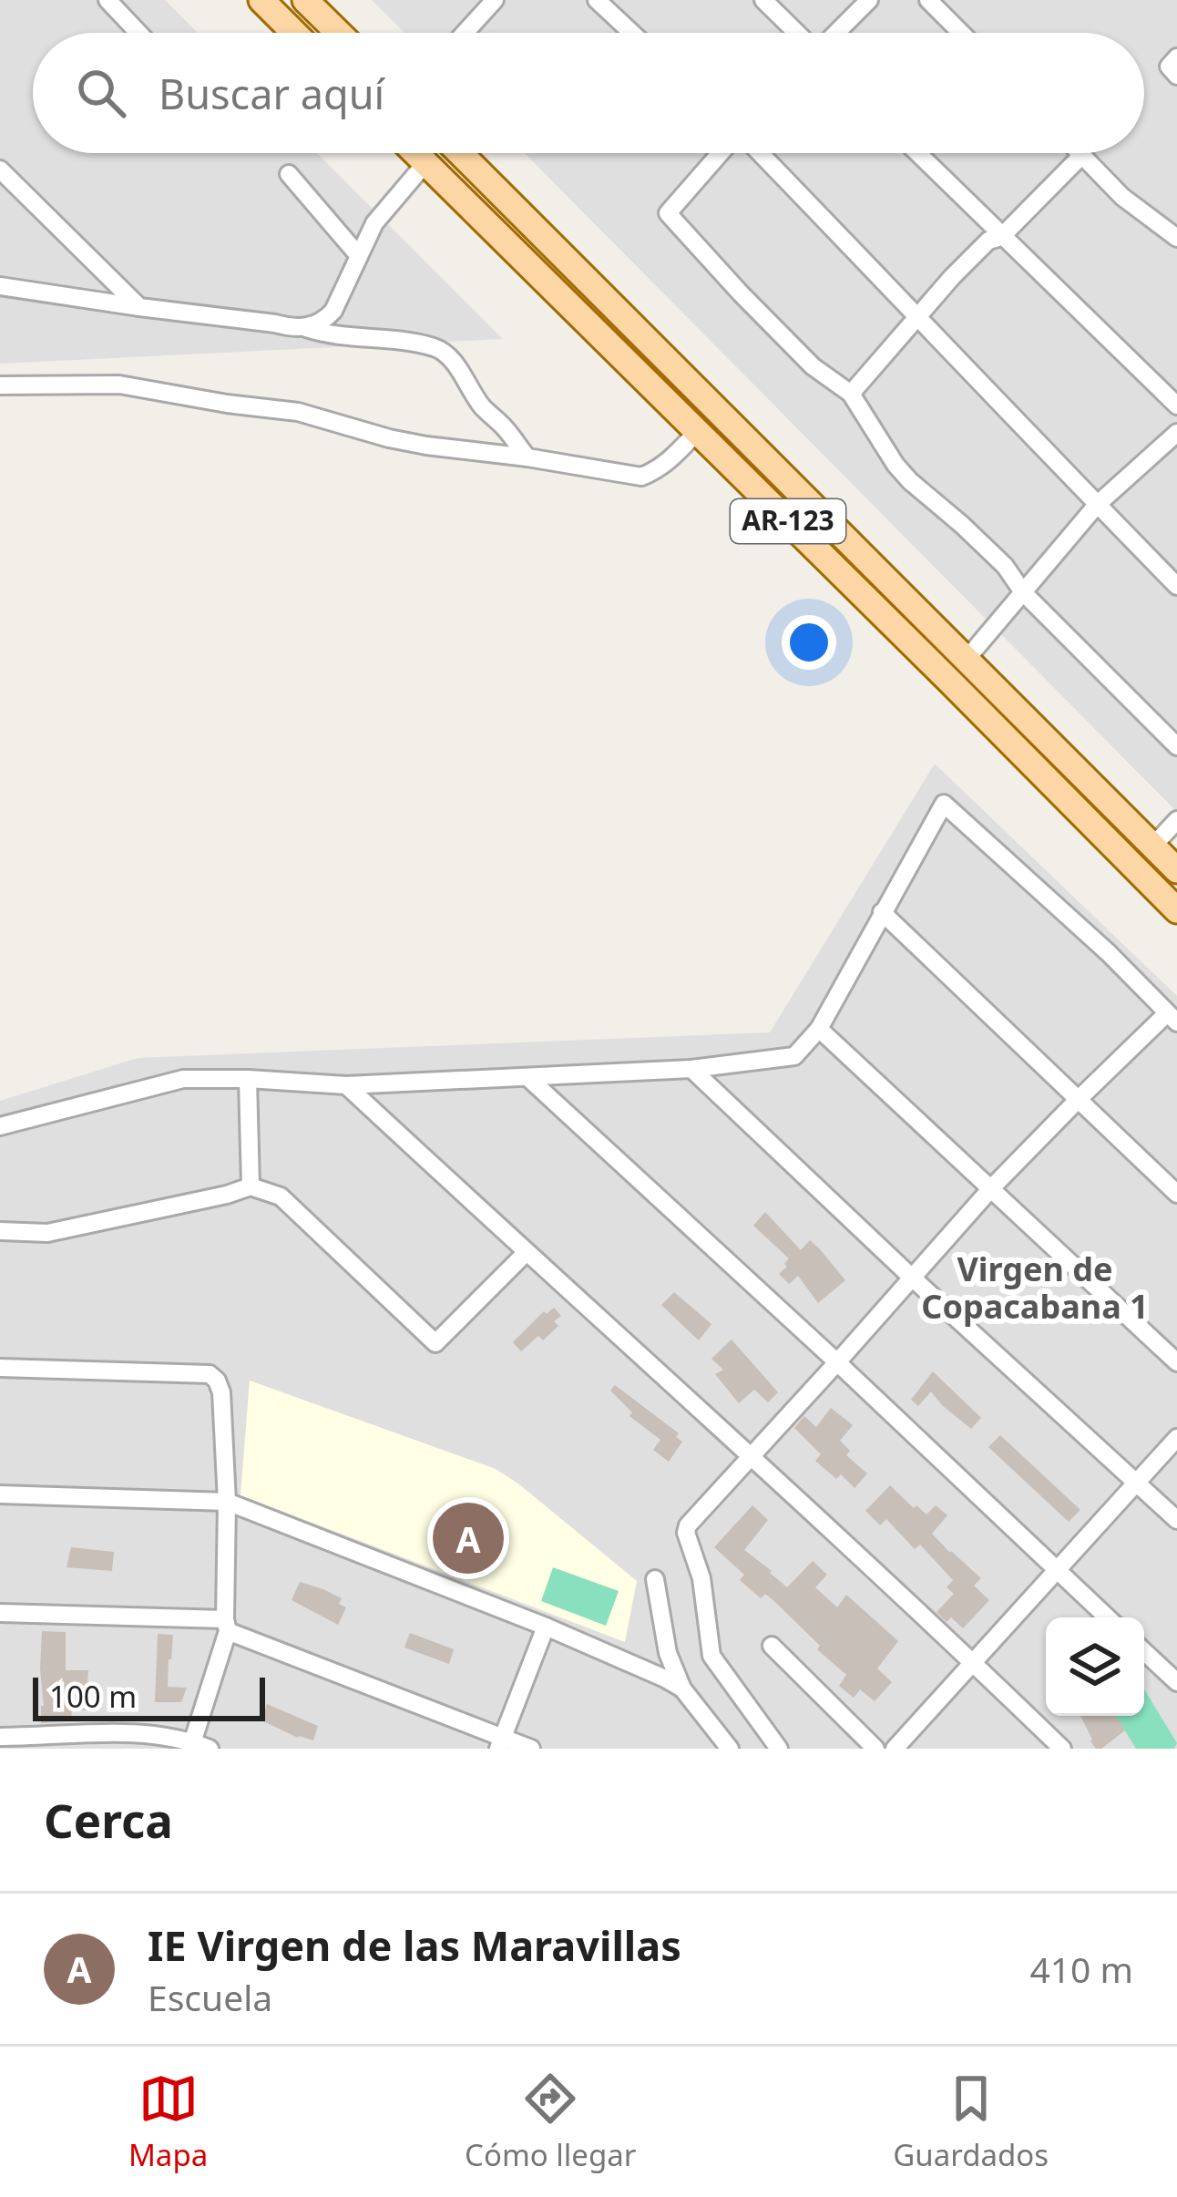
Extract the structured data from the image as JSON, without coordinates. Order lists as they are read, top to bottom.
{
  "streets": {
    "main road": ["AR-123"]
  },
  "districts": ["Virgen de Copacabana 1"],
  "scale_bar": "100 m",
  "page": {
    "search": "Buscar aquí",
    "pins": "A",
    "scale": "100 m",
    "heading": "Cerca",
    "list": [
      {
        "mark": "A",
        "name": "IE Virgen de las Maravillas",
        "note": "Escuela",
        "value": "410 m"
      }
    ],
    "nav": ["Mapa", "Cómo llegar", "Guardados"]
  }
}
